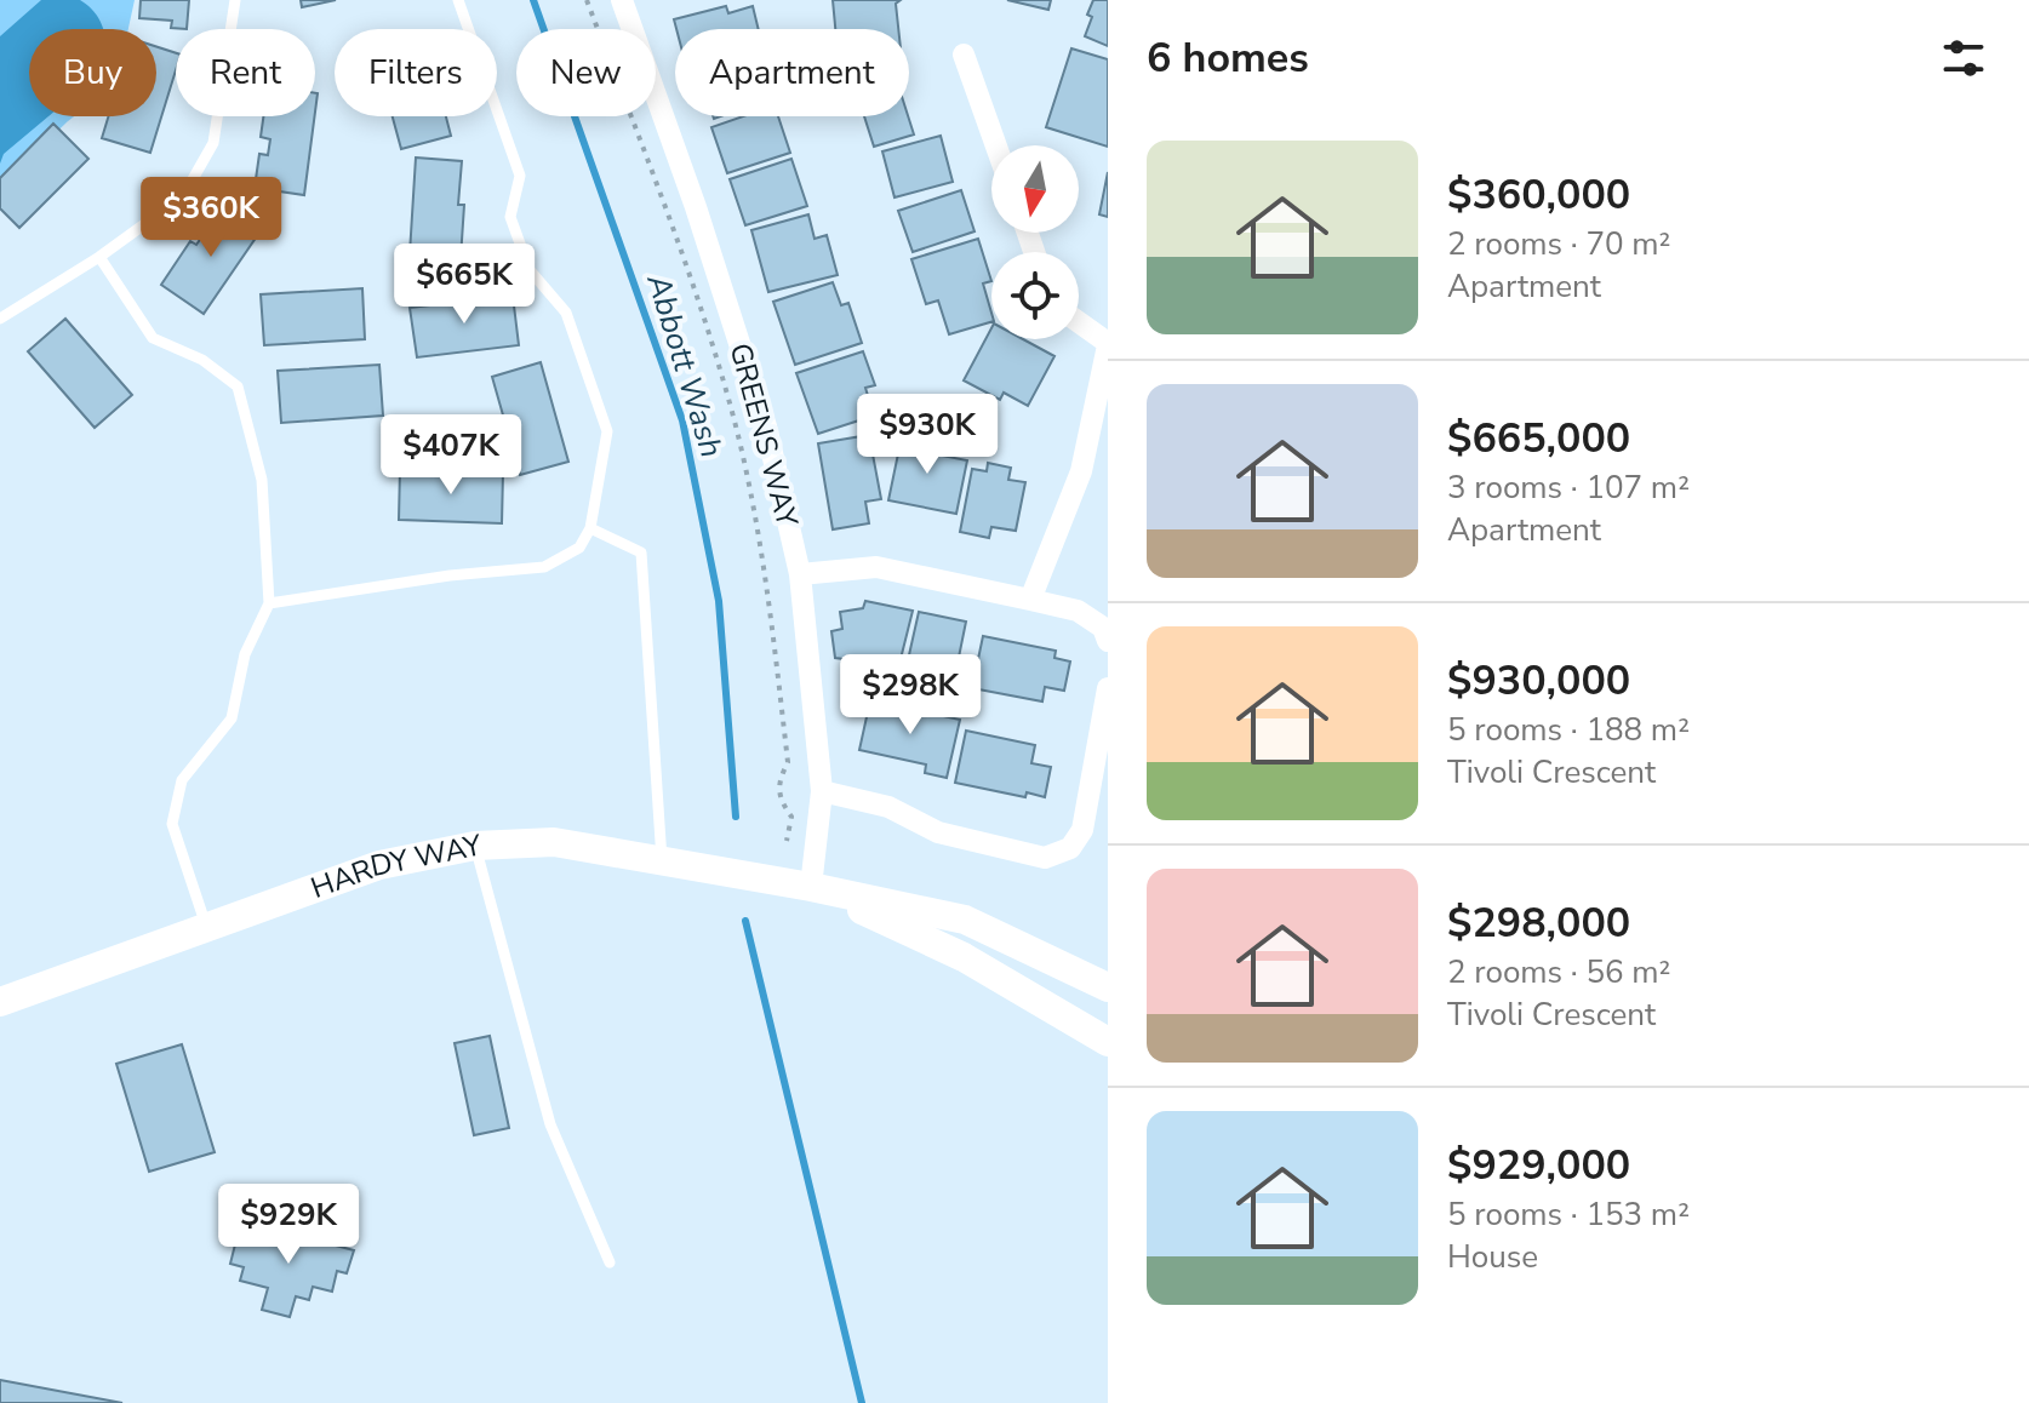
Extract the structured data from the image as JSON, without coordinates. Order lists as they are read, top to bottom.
{
  "streets": {
    "main road": ["HARDY WAY"],
    "street": ["GREENS WAY"]
  },
  "crossings": [
    ["GREENS WAY", "HARDY WAY"]
  ],
  "water": ["Abbott Wash"],
  "north": "bottom",
  "page": {
    "heading": "6 homes",
    "chip": [
      "Buy",
      "Rent",
      "Filters",
      "New",
      "Apartment"
    ],
    "list": [
      {
        "name": "$360,000",
        "note": "2 rooms · 70 m² · Apartment"
      },
      {
        "name": "$665,000",
        "note": "3 rooms · 107 m² · Apartment"
      },
      {
        "name": "$930,000",
        "note": "5 rooms · 188 m² · Tivoli Crescent"
      },
      {
        "name": "$298,000",
        "note": "2 rooms · 56 m² · Tivoli Crescent"
      },
      {
        "name": "$929,000",
        "note": "5 rooms · 153 m² · House"
      }
    ],
    "price": [
      "$360K",
      "$665K",
      "$930K",
      "$407K",
      "$298K",
      "$929K"
    ]
  }
}
